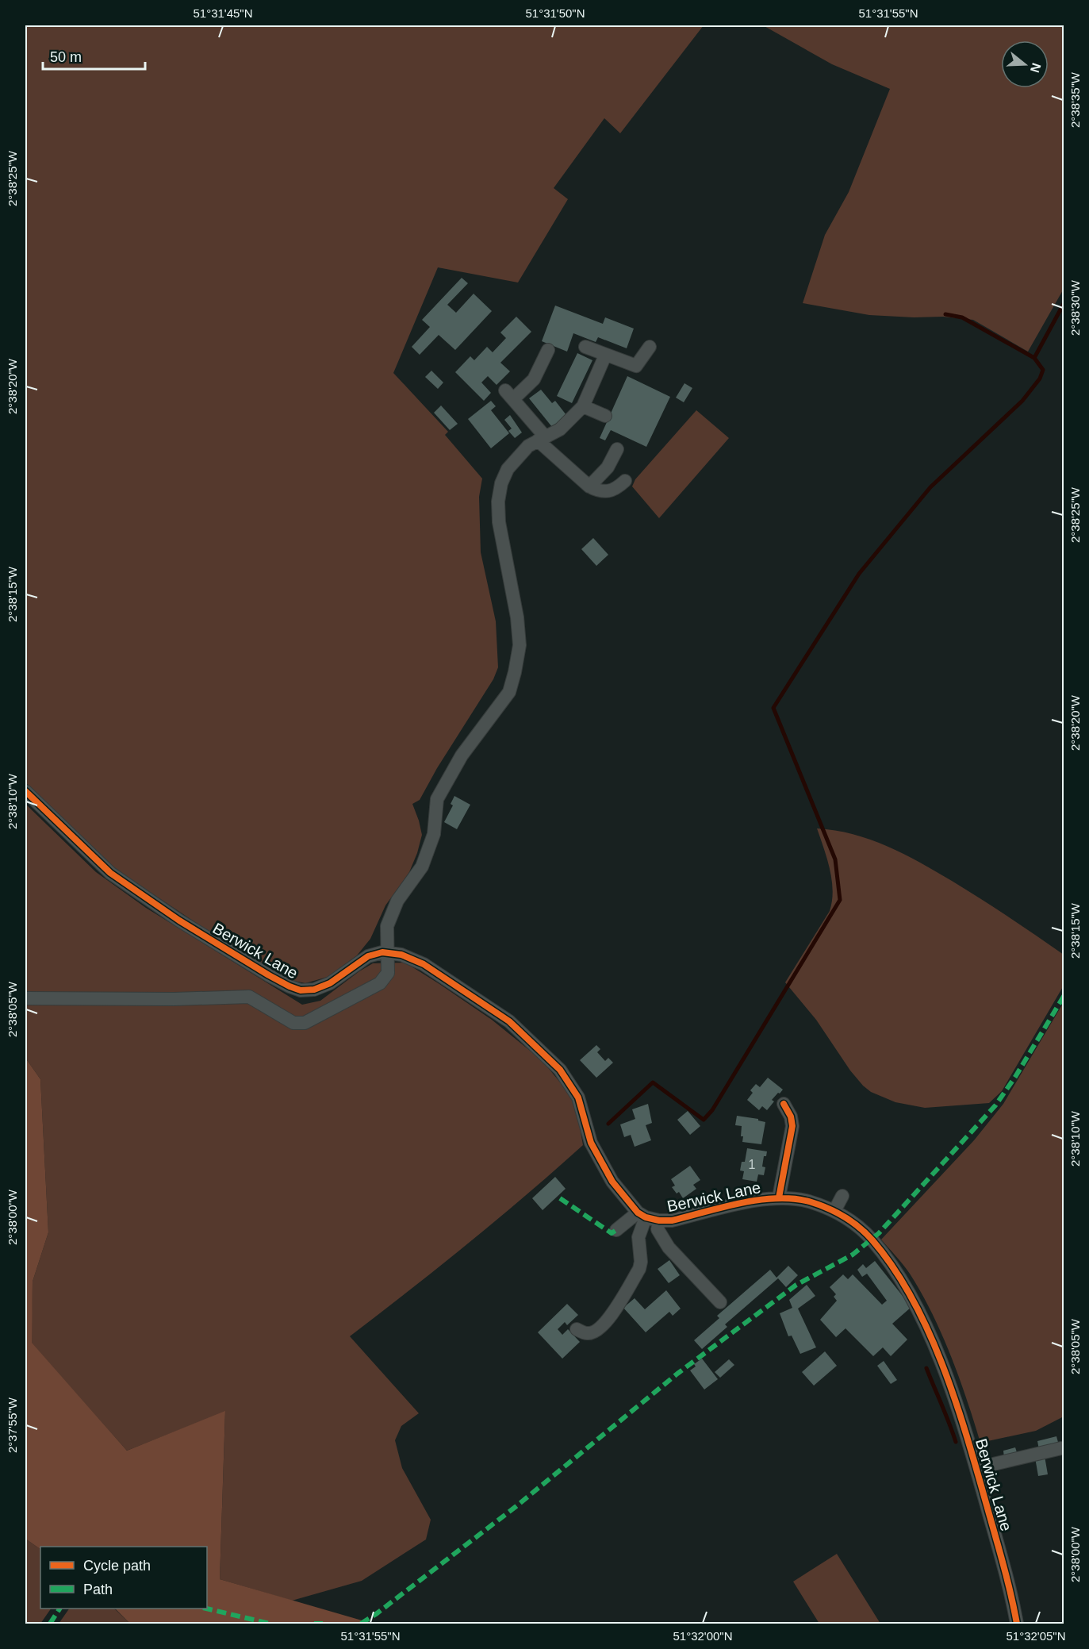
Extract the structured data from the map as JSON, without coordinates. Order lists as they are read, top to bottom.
{
  "streets": {
    "street": ["Berwick Lane"]
  },
  "house_numbers": ["1"],
  "legend": ["Cycle path", "Path"],
  "scale_bar": "50 m",
  "north": "right",
  "coordinates": [
    "51°31'45\"N",
    "51°31'50\"N",
    "51°31'55\"N",
    "2°38'35\"W",
    "2°38'25\"W",
    "2°38'30\"W",
    "2°38'20\"W",
    "2°38'15\"W",
    "2°38'10\"W",
    "2°38'05\"W",
    "2°38'00\"W",
    "2°37'55\"W",
    "51°32'00\"N",
    "51°32'05\"N"
  ]
}
